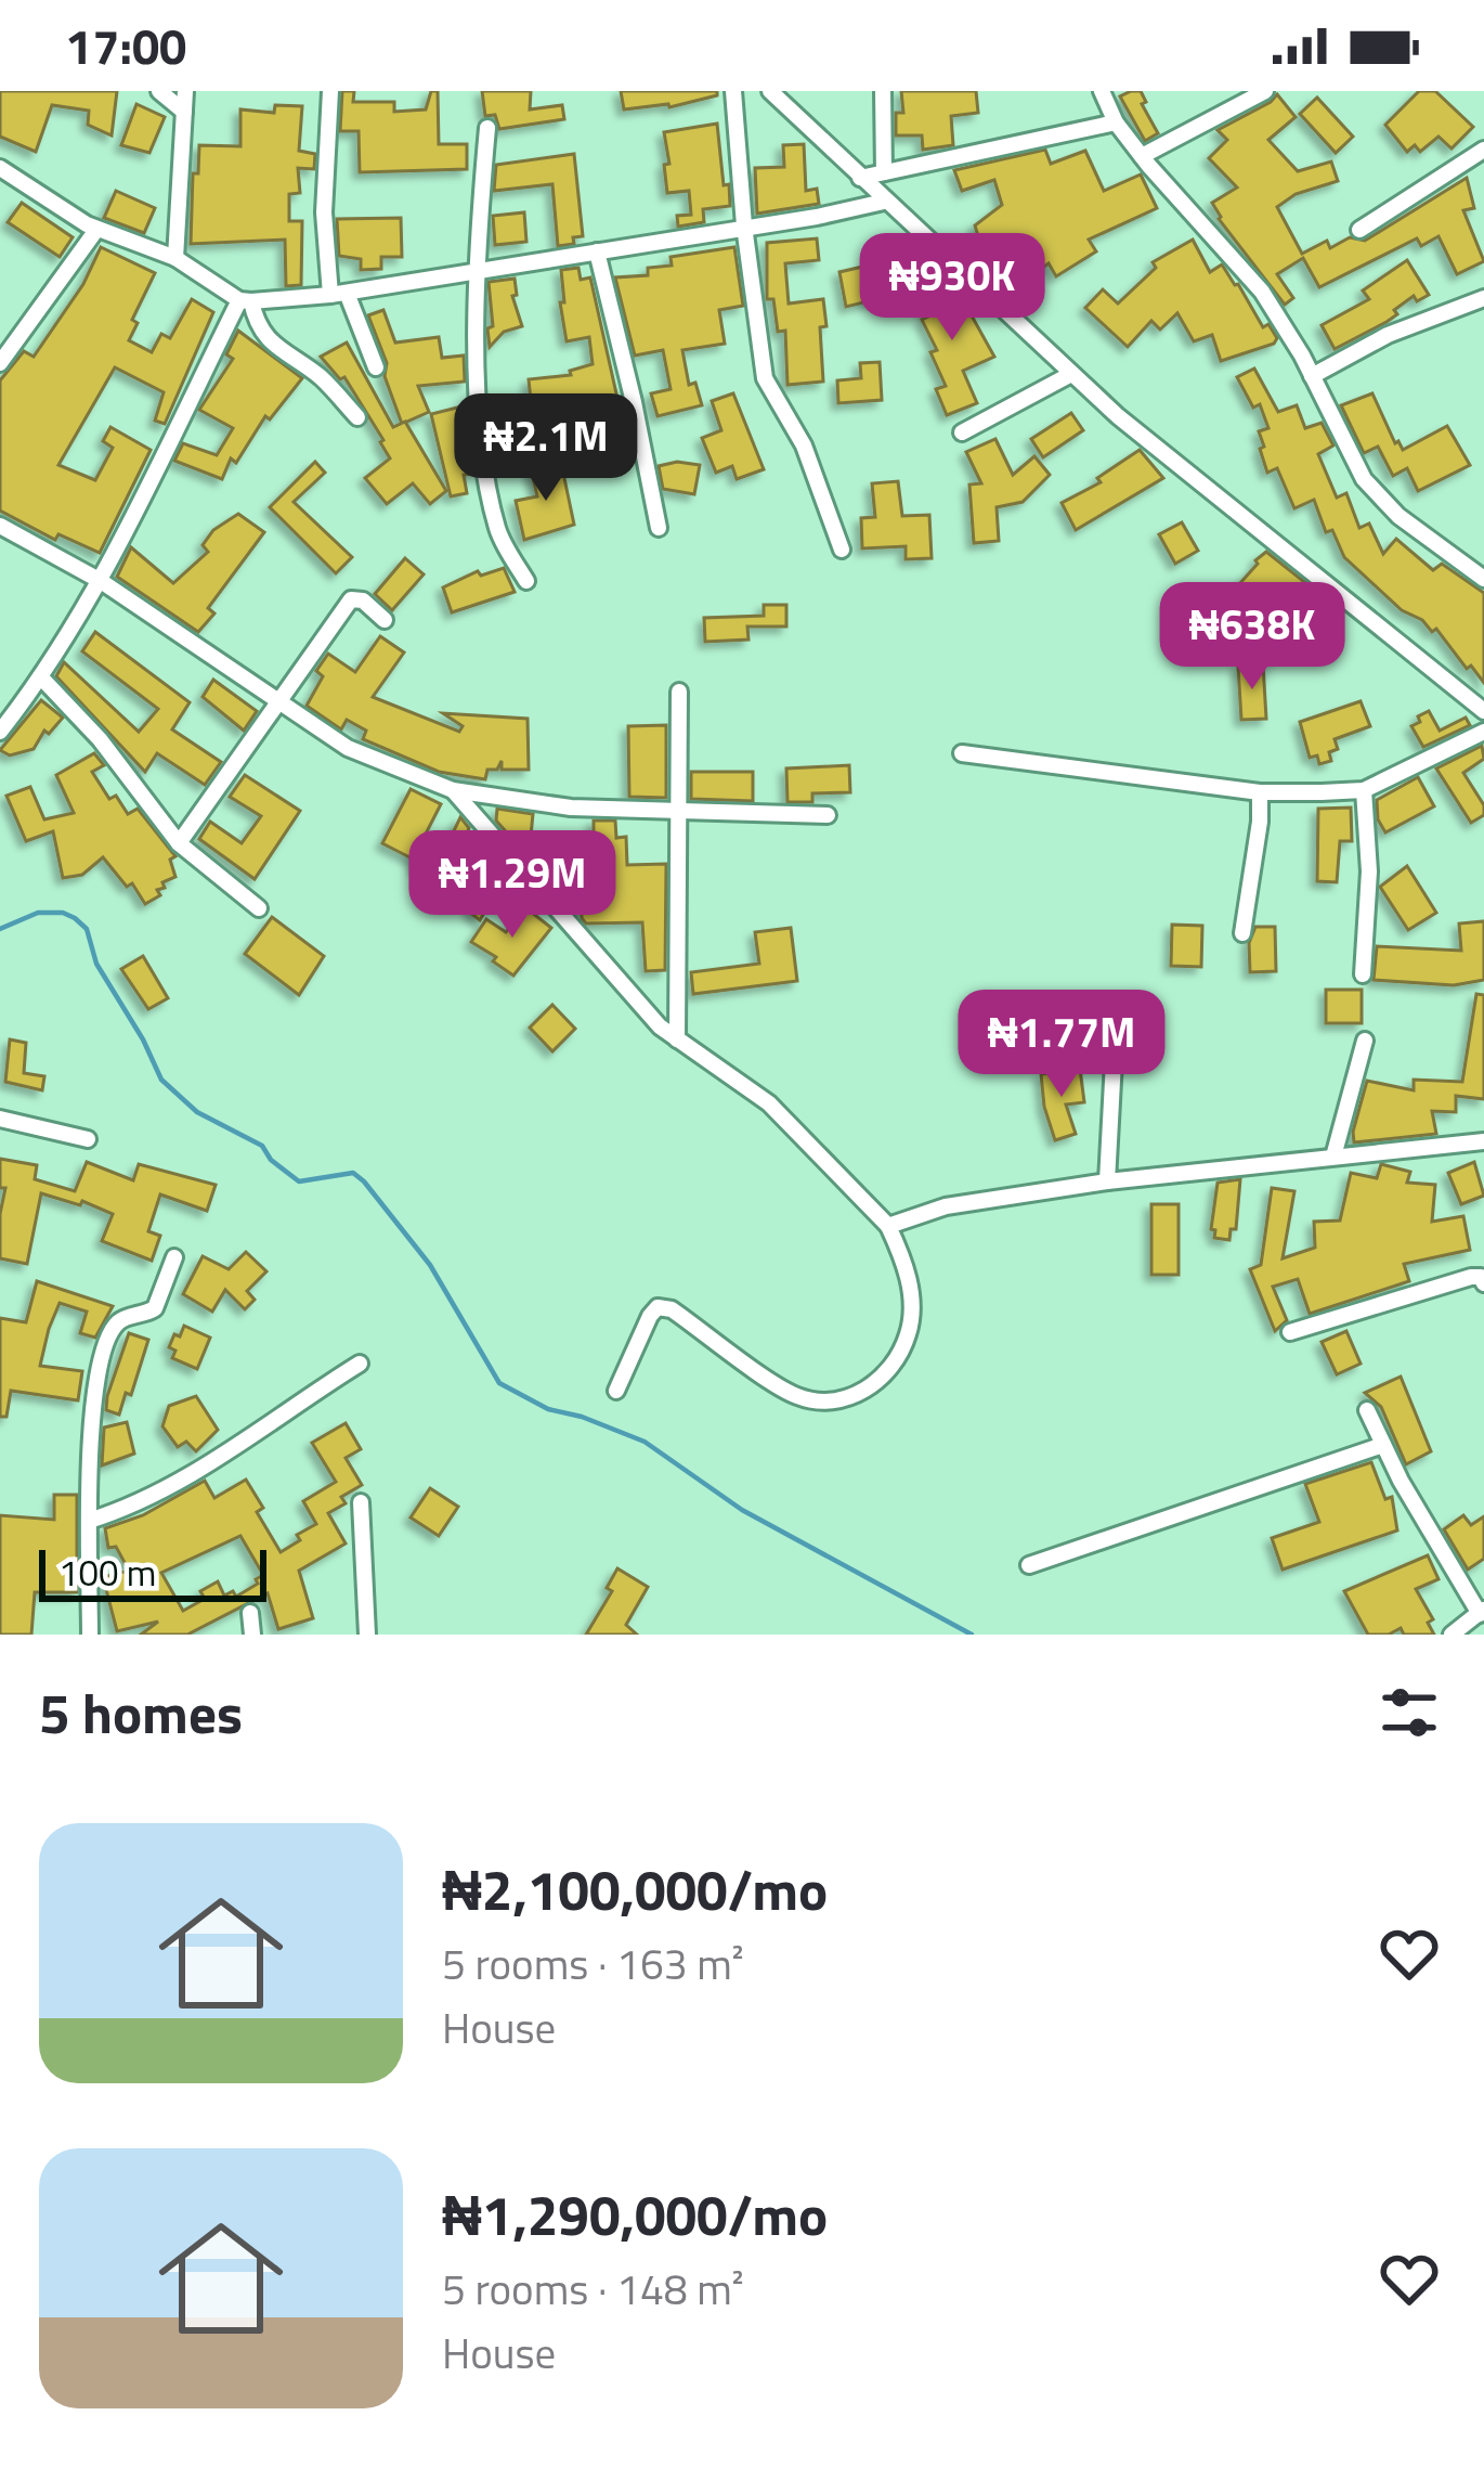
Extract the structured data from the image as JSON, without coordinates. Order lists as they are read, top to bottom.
{
  "scale_bar": "100 m",
  "page": {
    "status": "17:00",
    "price": [
      "₦930K",
      "₦2.1M",
      "₦638K",
      "₦1.29M",
      "₦1.77M"
    ],
    "scale": "100 m",
    "heading": "5 homes",
    "list": [
      {
        "name": "₦2,100,000/mo",
        "note": "5 rooms · 163 m² · House"
      },
      {
        "name": "₦1,290,000/mo",
        "note": "5 rooms · 148 m² · House"
      }
    ]
  }
}
